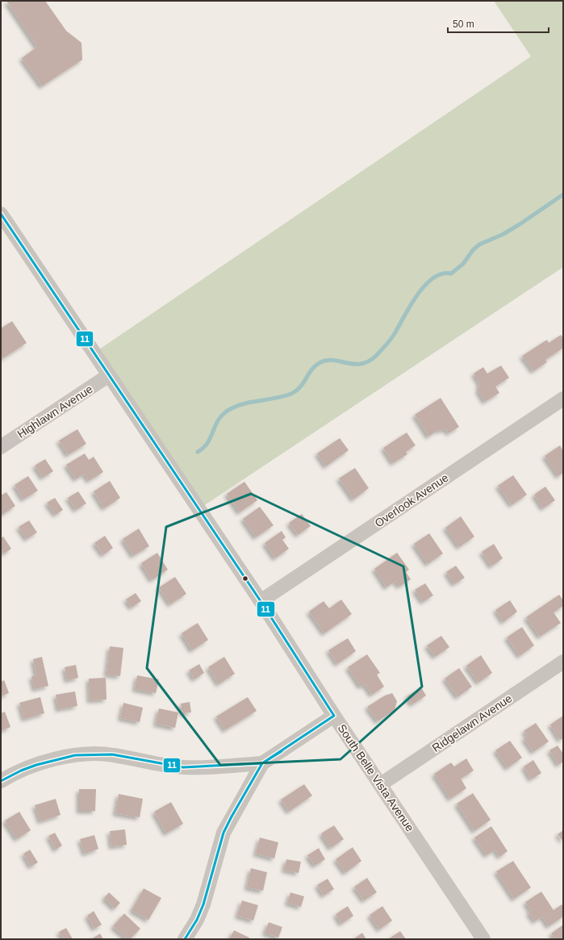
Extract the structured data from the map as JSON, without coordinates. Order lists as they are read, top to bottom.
{
  "streets": {
    "street": [
      "Highlawn Avenue",
      "Overlook Avenue",
      "Ridgelawn Avenue",
      "South Belle Vista Avenue"
    ]
  },
  "crossings": [
    ["Highlawn Avenue", "South Belle Vista Avenue"],
    ["Overlook Avenue", "South Belle Vista Avenue"],
    ["Ridgelawn Avenue", "South Belle Vista Avenue"]
  ],
  "lines": ["transit line 11"],
  "scale_bar": "50 m"
}
